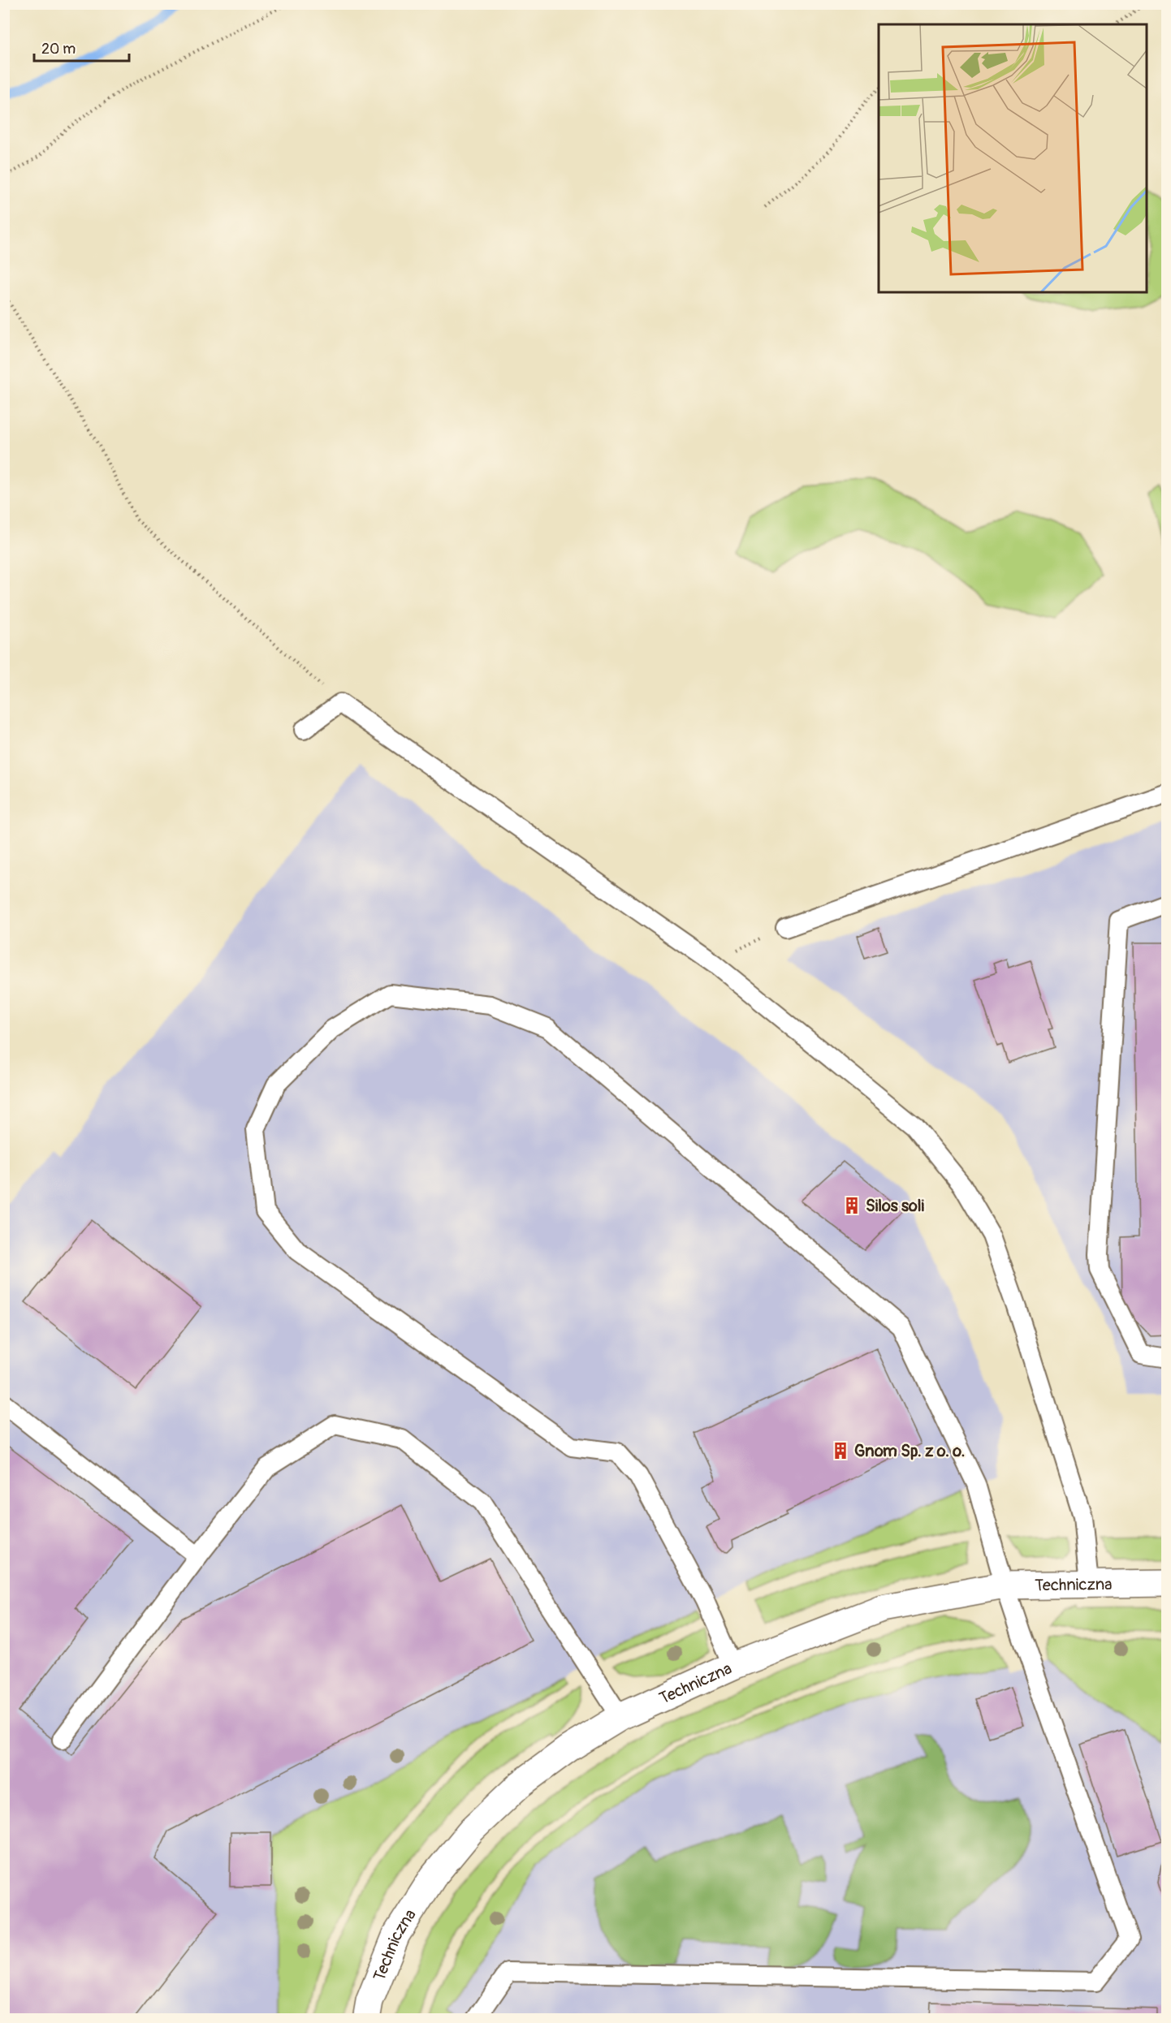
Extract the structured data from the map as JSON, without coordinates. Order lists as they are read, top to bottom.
{
  "streets": {
    "street": ["Techniczna"]
  },
  "places": {
    "building": ["Silos soli", "Gnom Sp. z o. o."]
  },
  "scale_bar": "20 m"
}
